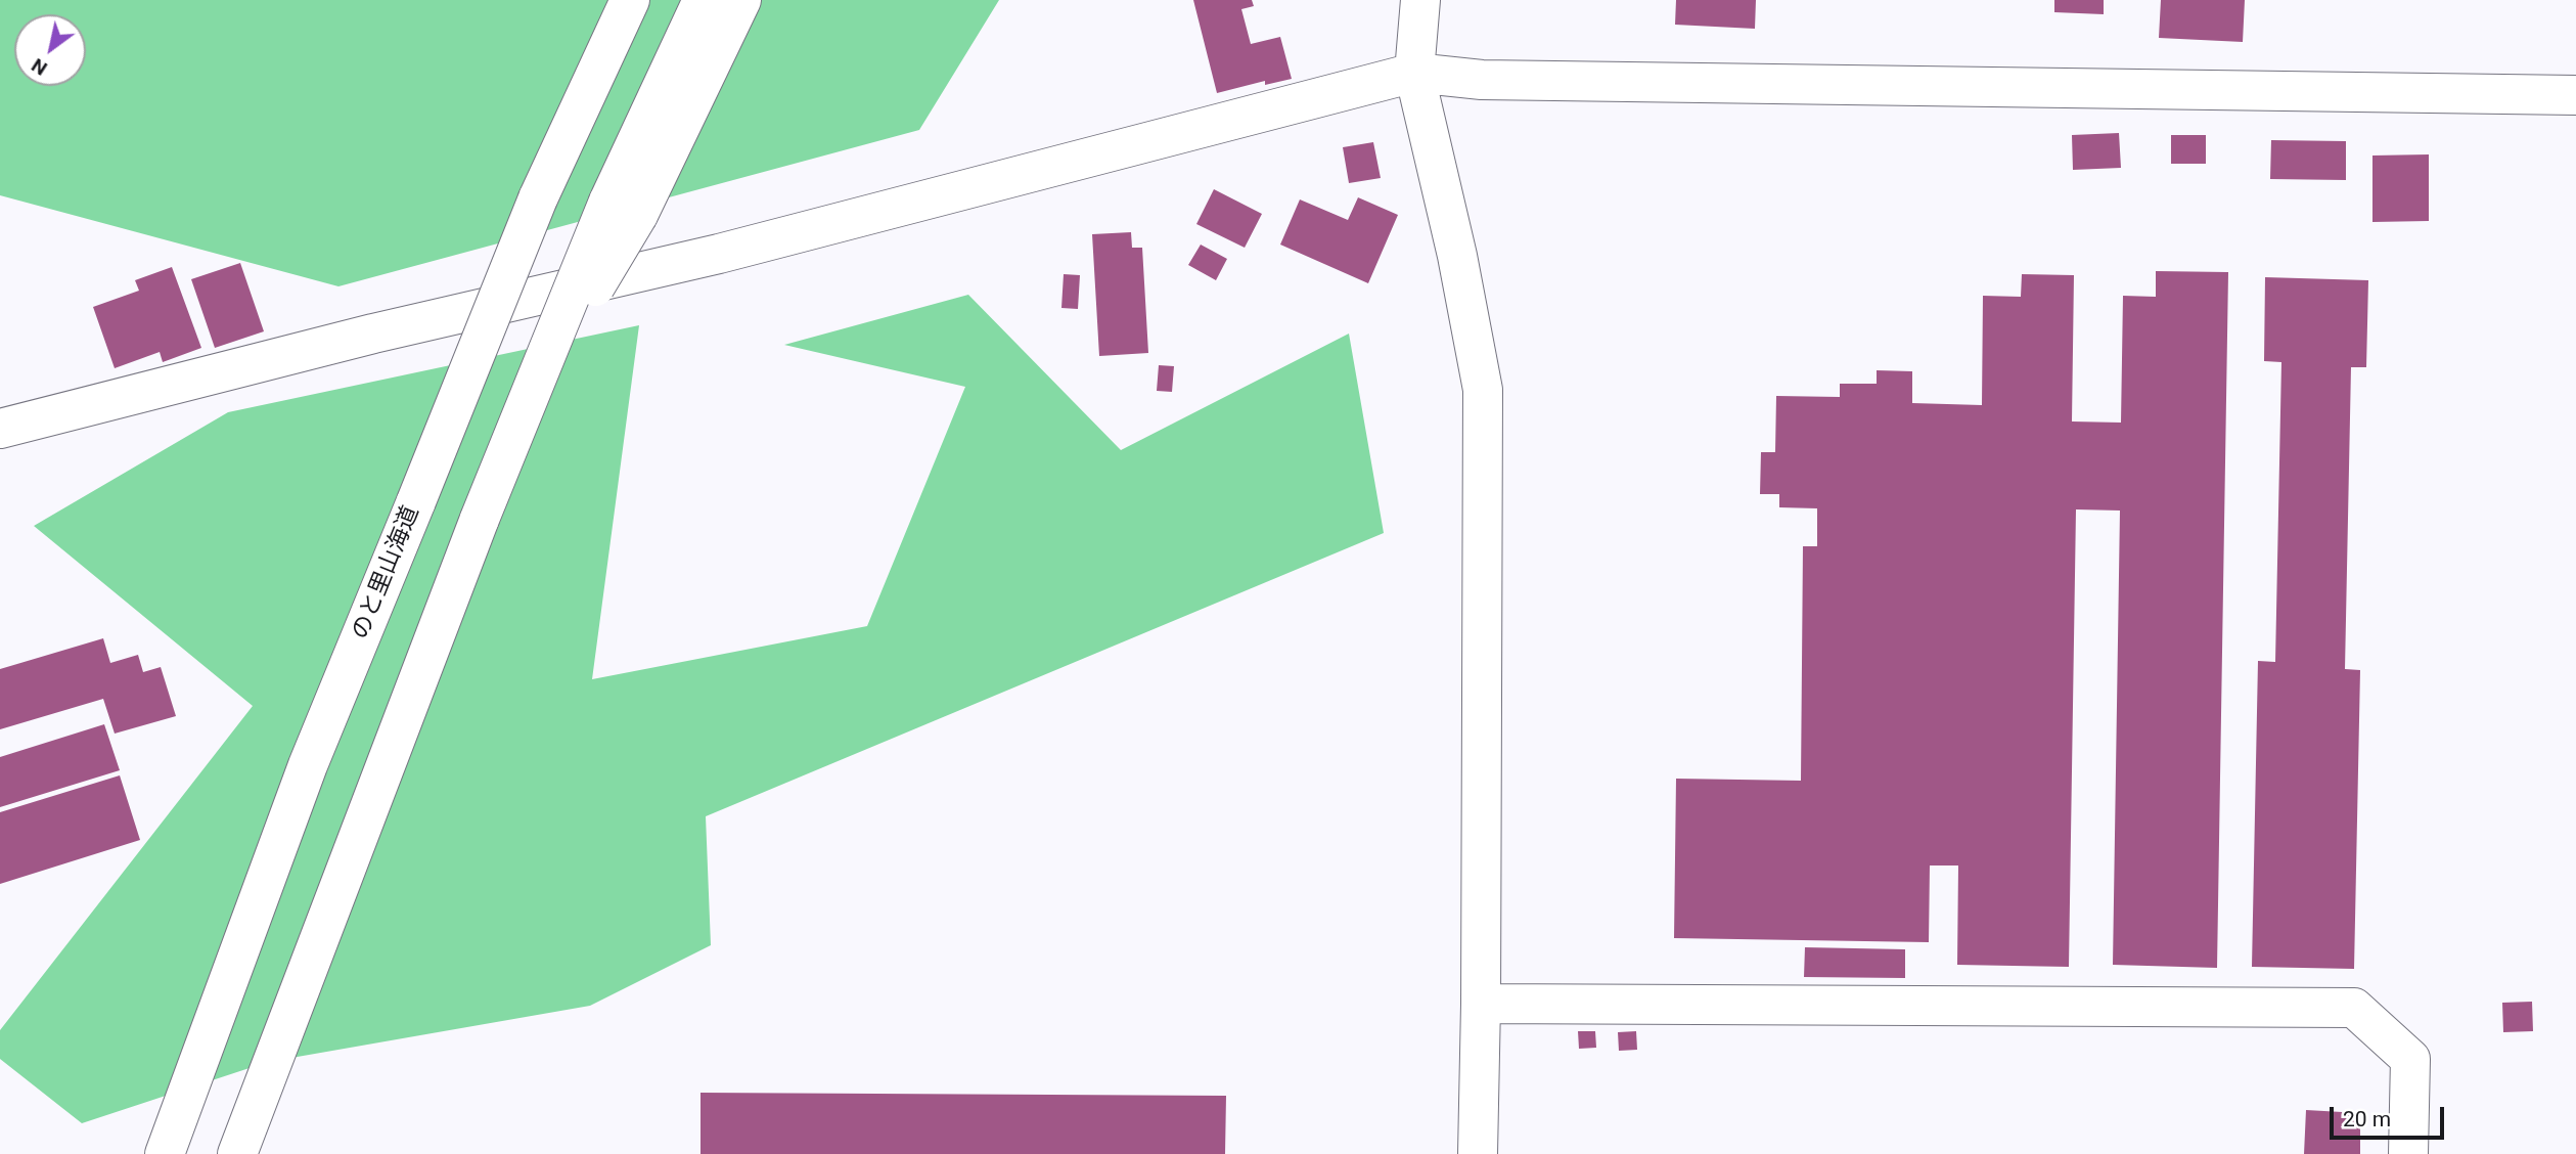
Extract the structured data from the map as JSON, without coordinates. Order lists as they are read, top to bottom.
{
  "streets": {
    "main road": ["のと里山海道"]
  },
  "scale_bar": "20 m",
  "north": "bottom left"
}
